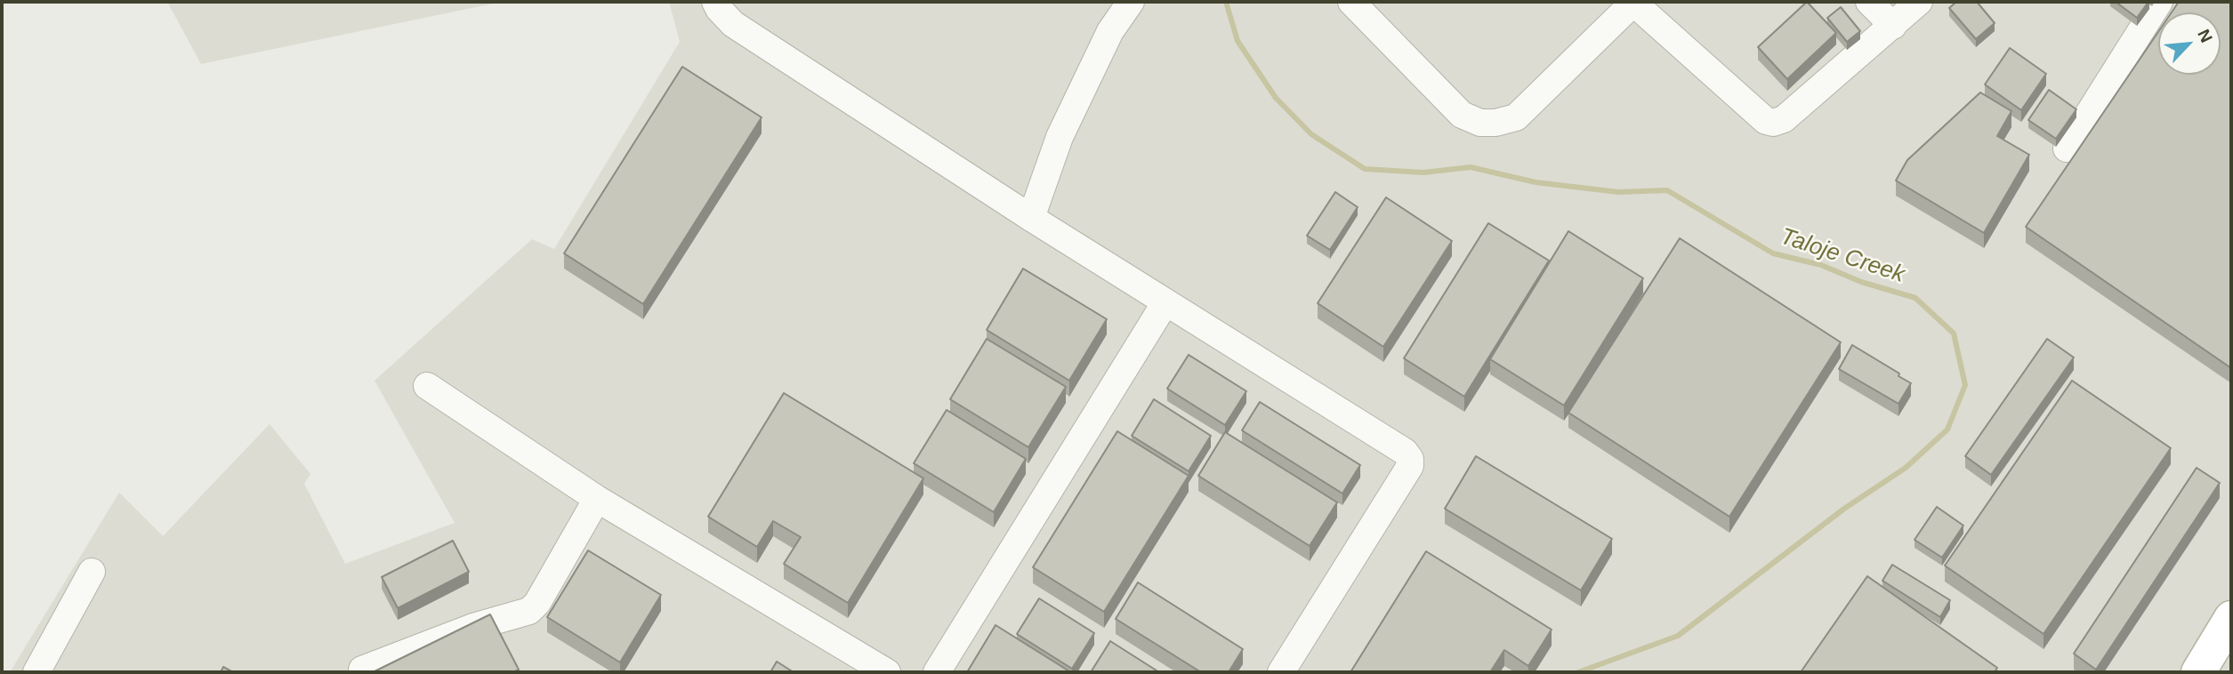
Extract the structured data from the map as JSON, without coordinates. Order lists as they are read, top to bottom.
{
  "water": ["Taloje Creek"],
  "north": "top right"
}
